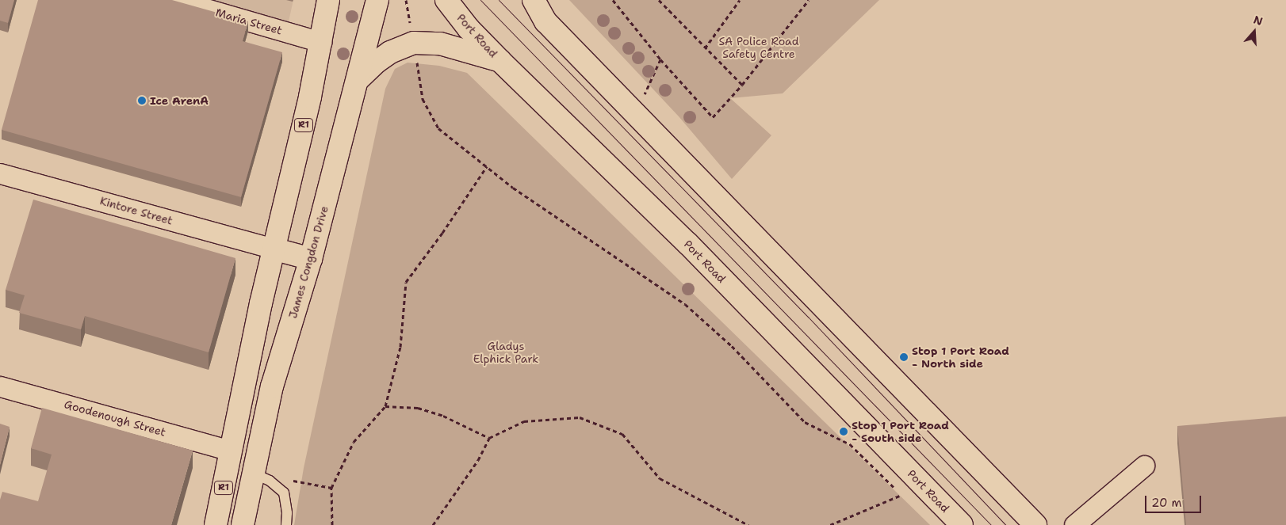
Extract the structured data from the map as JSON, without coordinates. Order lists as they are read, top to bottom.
{
  "streets": {
    "main road": ["Port Road", "R1", "James Congdon Drive"],
    "street": ["Maria Street", "Kintore Street", "Goodenough Street"]
  },
  "crossings": [
    ["Maria Street", "R1"],
    ["R1", "Kintore Street"],
    ["R1", "Goodenough Street"]
  ],
  "parks": ["SA Police Road Safety Centre", "Gladys Elphick Park"],
  "places": ["Ice ArenA", "Stop 1 Port Road - North side", "Stop 1 Port Road - South side"],
  "scale_bar": "20 m",
  "north": "top"
}
